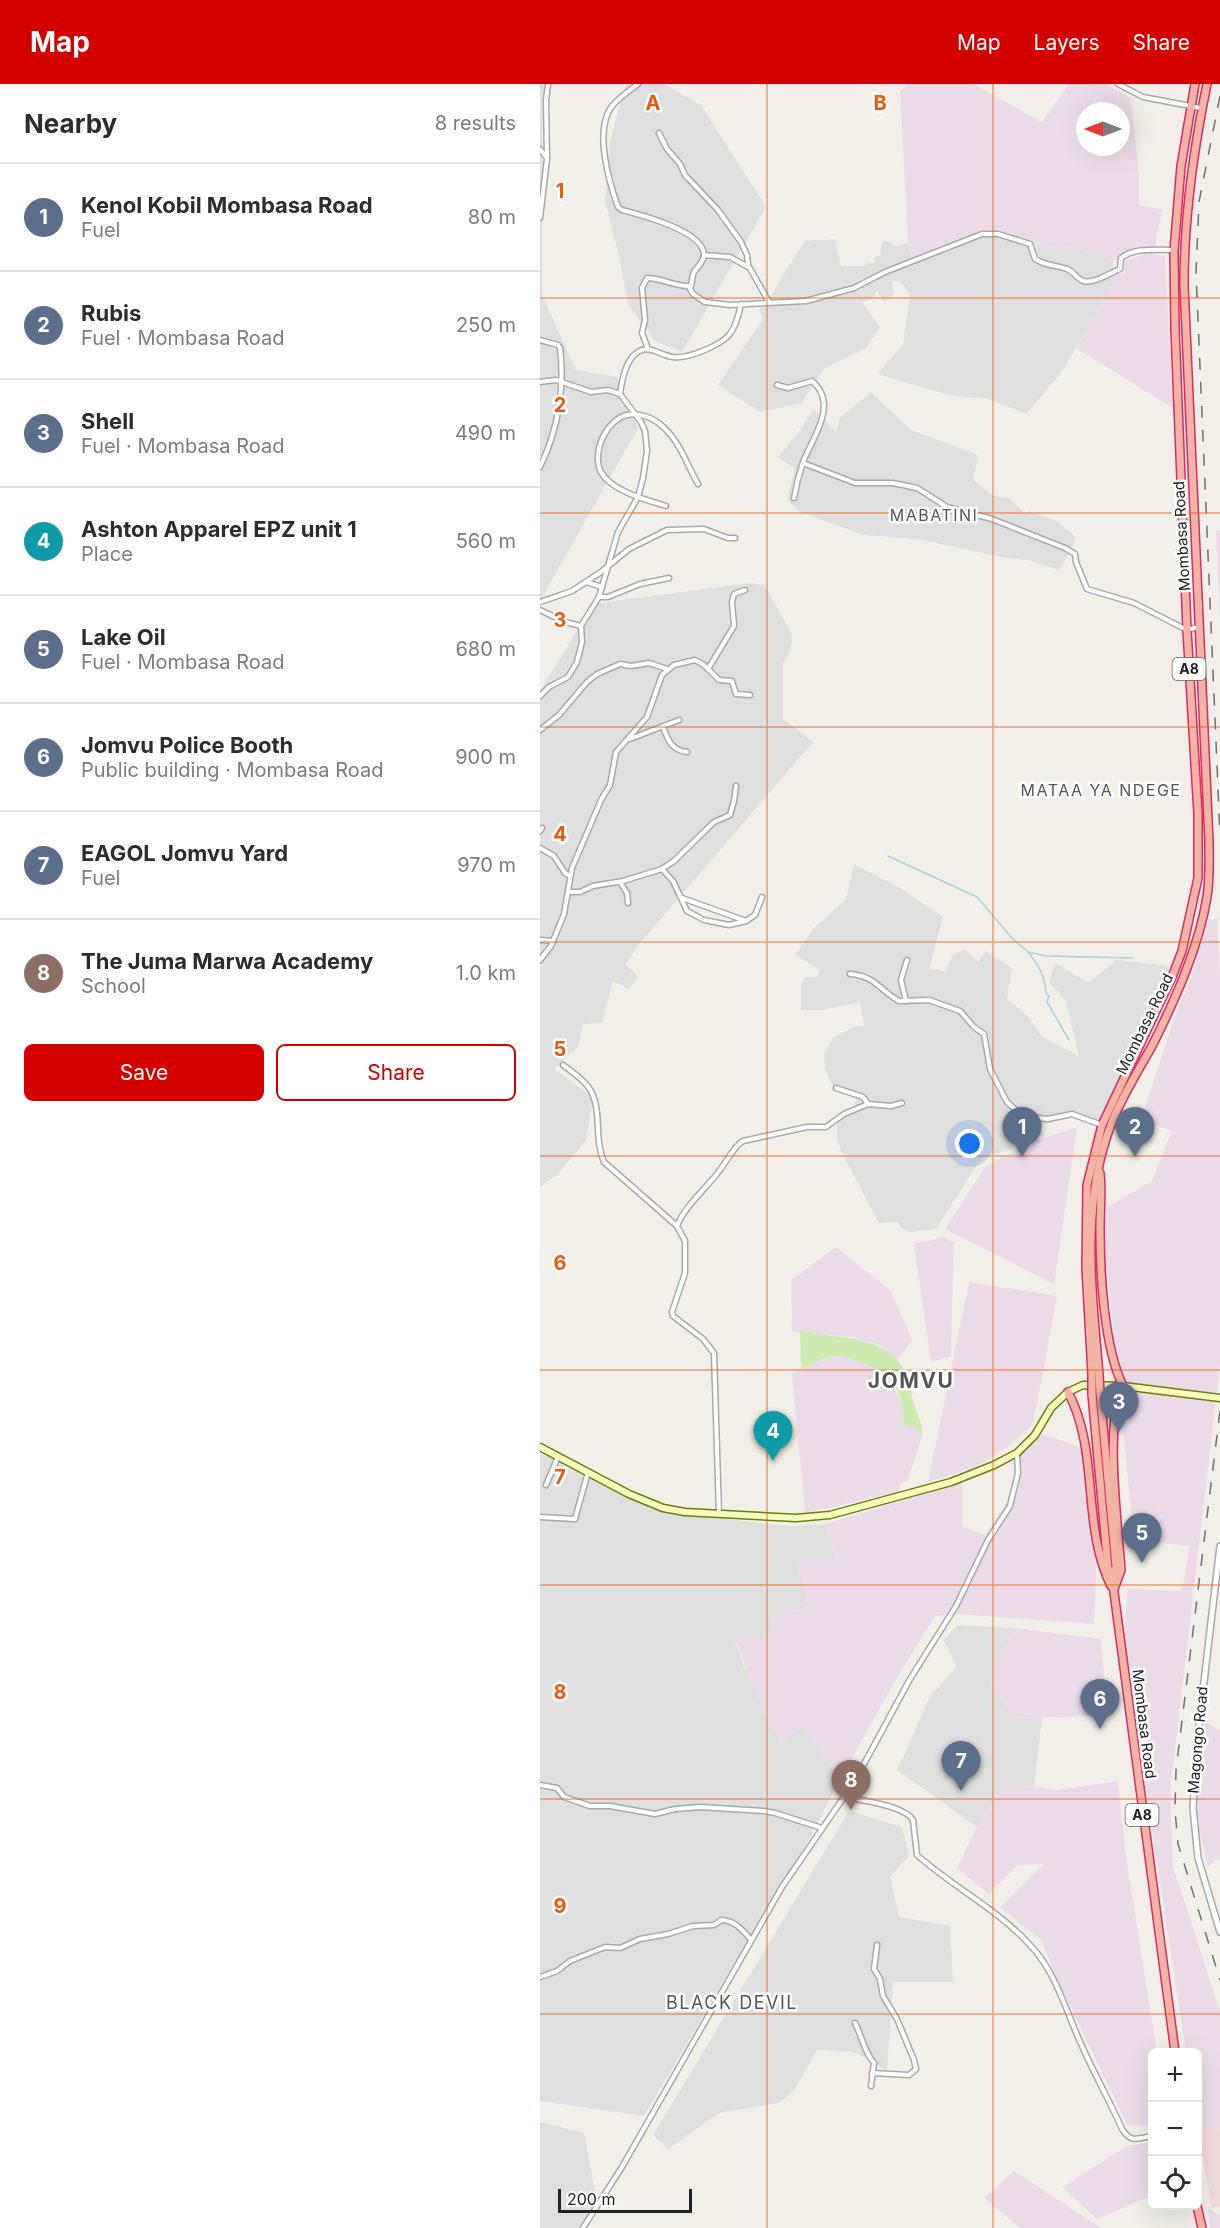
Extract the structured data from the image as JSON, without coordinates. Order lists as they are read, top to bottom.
{
  "streets": {
    "highway": ["Mombasa Road", "A8"],
    "street": ["Magongo Road"]
  },
  "districts": [
    "MABATINI",
    "MATAA YA NDEGE",
    "JOMVU",
    "BLACK DEVIL"
  ],
  "scale_bar": "200 m",
  "north": "left",
  "page": {
    "header": "Map",
    "nav": ["Map", "Layers", "Share"],
    "heading": ["Nearby", "8 results"],
    "list": [
      {
        "mark": "1",
        "name": "Kenol Kobil Mombasa Road",
        "note": "Fuel",
        "value": "80 m"
      },
      {
        "mark": "2",
        "name": "Rubis",
        "note": "Fuel · Mombasa Road",
        "value": "250 m"
      },
      {
        "mark": "3",
        "name": "Shell",
        "note": "Fuel · Mombasa Road",
        "value": "490 m"
      },
      {
        "mark": "4",
        "name": "Ashton Apparel EPZ unit 1",
        "note": "Place",
        "value": "560 m"
      },
      {
        "mark": "5",
        "name": "Lake Oil",
        "note": "Fuel · Mombasa Road",
        "value": "680 m"
      },
      {
        "mark": "6",
        "name": "Jomvu Police Booth",
        "note": "Public building · Mombasa Road",
        "value": "900 m"
      },
      {
        "mark": "7",
        "name": "EAGOL Jomvu Yard",
        "note": "Fuel",
        "value": "970 m"
      },
      {
        "mark": "8",
        "name": "The Juma Marwa Academy",
        "note": "School",
        "value": "1.0 km"
      }
    ],
    "buttons": ["Save", "Share"],
    "pins": [
      "1",
      "2",
      "3",
      "4",
      "5",
      "6",
      "7",
      "8"
    ],
    "map_buttons": ["+", "−"],
    "scale": "200 m"
  },
  "grid": {
    "columns": ["A", "B"],
    "rows": [
      "1",
      "2",
      "3",
      "4",
      "5",
      "6",
      "7",
      "8",
      "9"
    ]
  }
}
